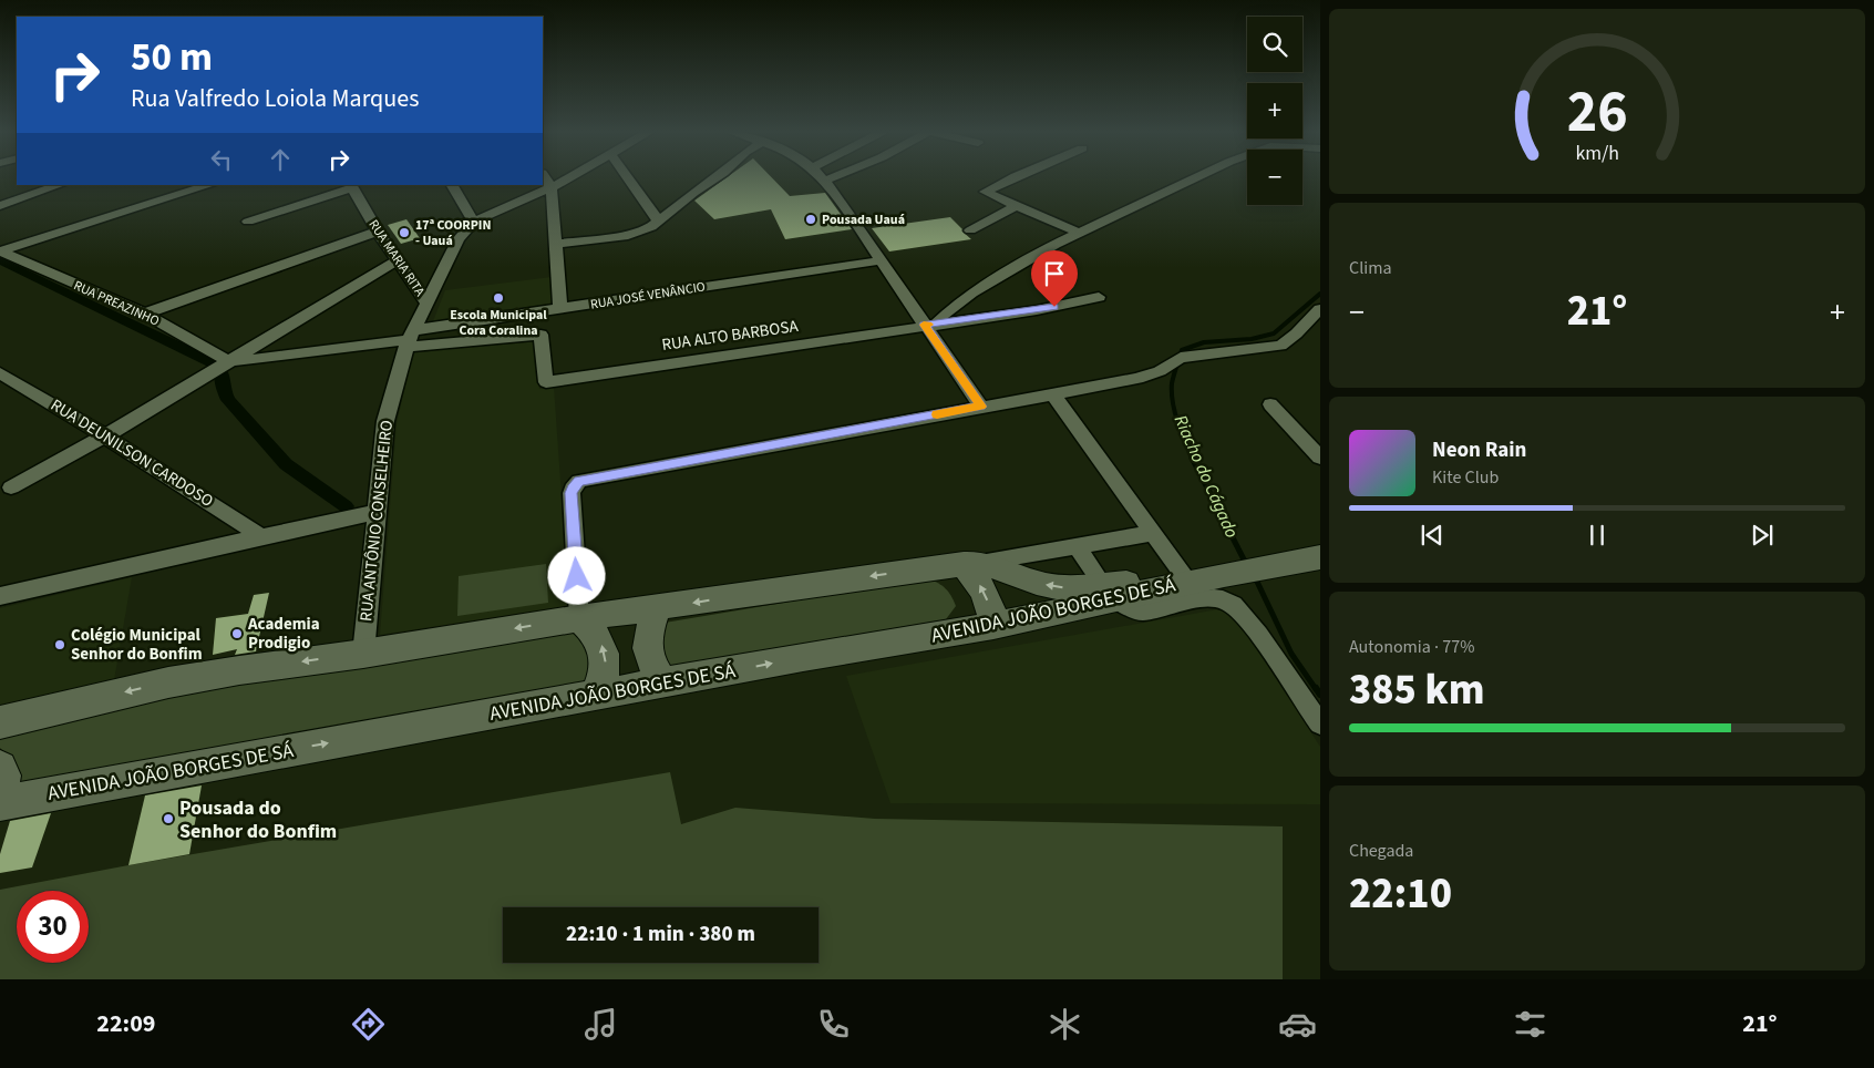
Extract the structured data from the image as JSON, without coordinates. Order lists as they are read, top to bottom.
{
  "streets": {
    "main road": ["AVENIDA JOÃO BORGES DE SÁ"],
    "street": [
      "RUA MARIA RITA",
      "RUA JOSÉ VENÂNCIO",
      "RUA PREAZINHO",
      "RUA ALTO BARBOSA",
      "RUA DEUNILSON CARDOSO",
      "RUA ANTÔNIO CONSELHEIRO"
    ]
  },
  "crossings": [
    ["RUA MARIA RITA", "RUA ANTÔNIO CONSELHEIRO"],
    ["RUA JOSÉ VENÂNCIO", "RUA ALTO BARBOSA"],
    ["RUA JOSÉ VENÂNCIO", "RUA ANTÔNIO CONSELHEIRO"],
    ["RUA ALTO BARBOSA", "RUA ANTÔNIO CONSELHEIRO"],
    ["RUA ANTÔNIO CONSELHEIRO", "AVENIDA JOÃO BORGES DE SÁ"]
  ],
  "water": ["Riacho do Cágado"],
  "places": [
    "Pousada Uauá",
    "17ª COORPIN - Uauá",
    "Escola Municipal Cora Coralina",
    "Academia Prodigio",
    "Colégio Municipal Senhor do Bonfim",
    "Pousada do Senhor do Bonfim"
  ],
  "page": {
    "map_buttons": ["+", "−"],
    "turn": ["50 m", "Rua Valfredo Loiola Marques"],
    "tile": [
      "Clima",
      ["Autonomia · 77%", "385 km"],
      ["Chegada", "22:10"]
    ],
    "heat": ["−", "21°", "+"],
    "song": ["Neon Rain", "Kite Club"],
    "limit": "30",
    "trip": "22:10 · 1 min · 380 m",
    "tabs": ["22:09", "21°"],
    "gauge": ["26", "km/h"]
  }
}
